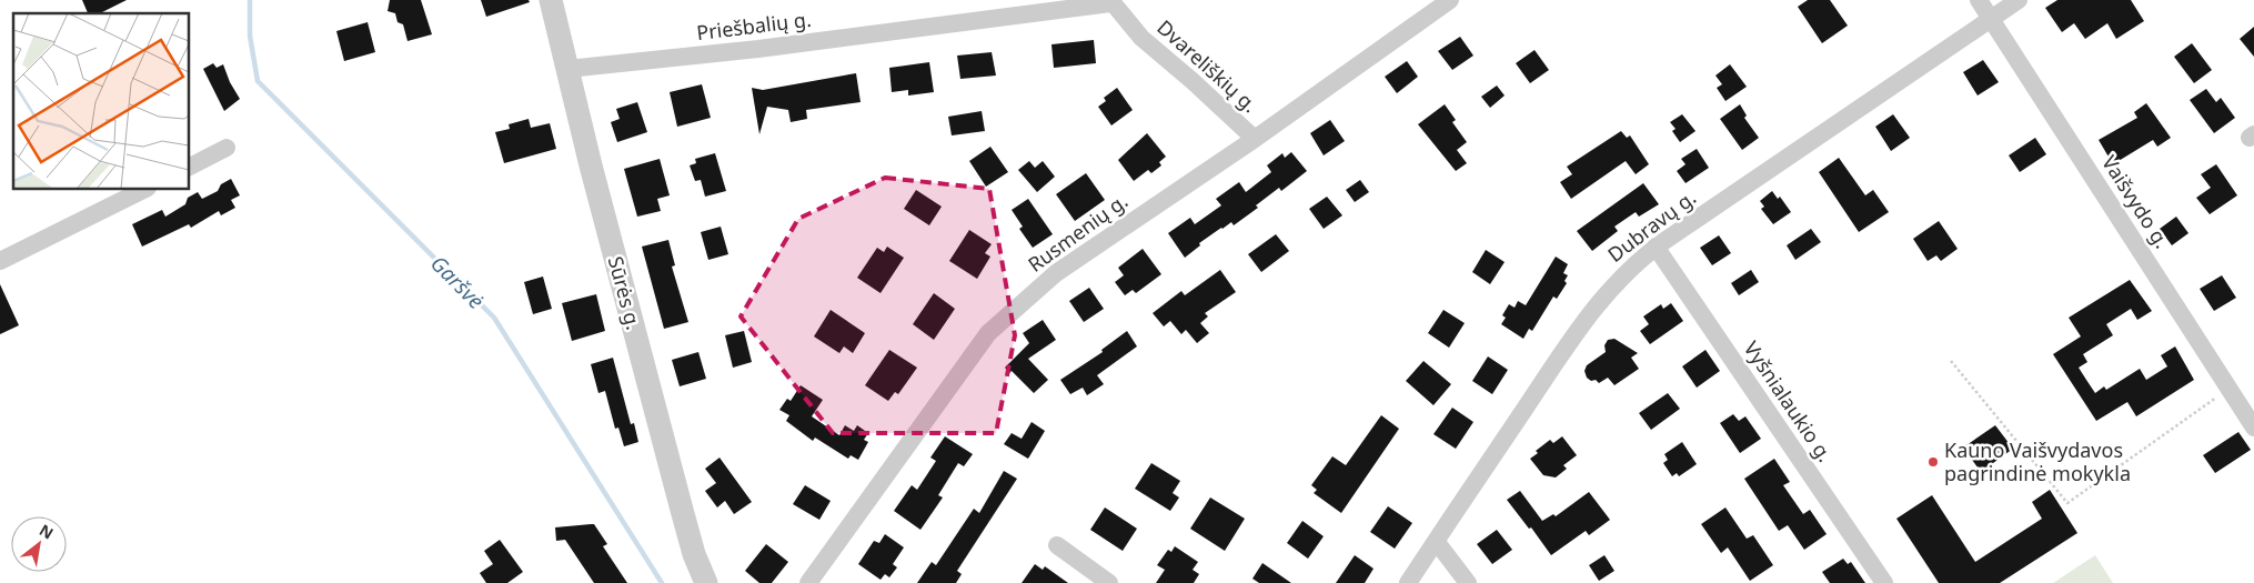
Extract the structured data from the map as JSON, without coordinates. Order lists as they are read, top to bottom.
{
  "streets": {
    "street": [
      "Priešbalių g.",
      "Dvareliškių g.",
      "Vaišvydo g.",
      "Dubravų g.",
      "Rusmenių g.",
      "Sūrės g.",
      "Vyšnialaukio g."
    ]
  },
  "crossings": [
    ["Priešbalių g.", "Dvareliškių g."],
    ["Priešbalių g.", "Sūrės g."],
    ["Dvareliškių g.", "Rusmenių g."],
    ["Vaišvydo g.", "Dubravų g."],
    ["Dubravų g.", "Vyšnialaukio g."]
  ],
  "water": ["Garšvė"],
  "places": ["Kauno Vaišvydavos pagrindinė mokykla"],
  "north": "top right"
}
